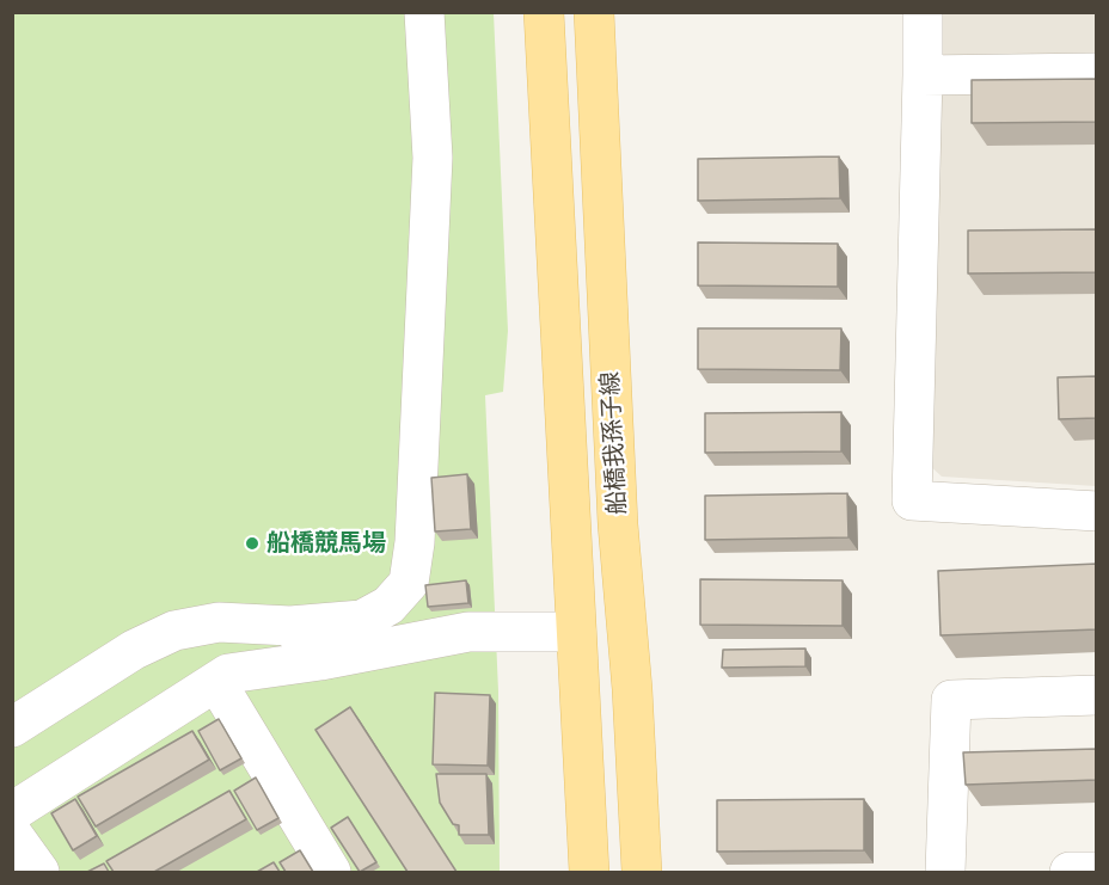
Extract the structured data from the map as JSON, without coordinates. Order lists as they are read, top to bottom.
{
  "streets": {
    "main road": ["船橋我孫子線"]
  },
  "places": ["船橋競馬場"]
}
